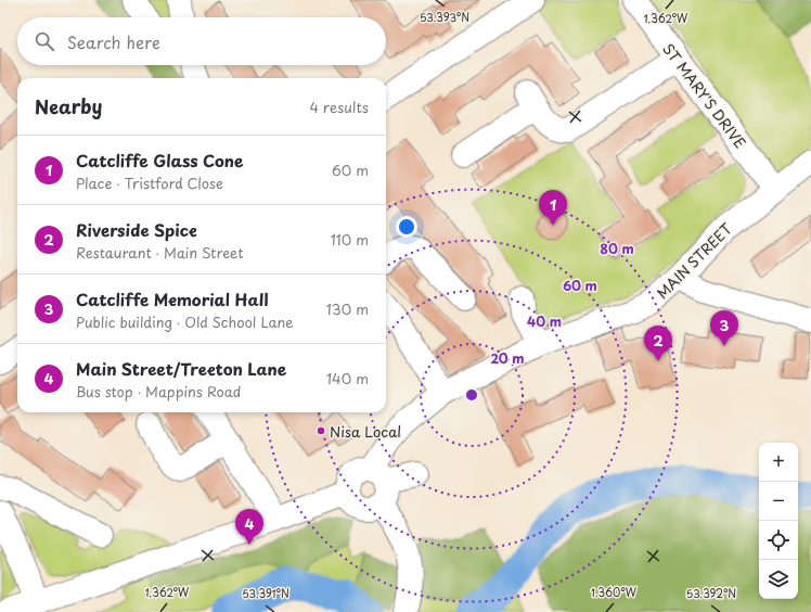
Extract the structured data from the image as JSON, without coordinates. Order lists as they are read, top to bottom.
{
  "streets": {
    "street": ["ST MARY'S DRIVE", "MAIN STREET"]
  },
  "crossings": [
    ["ST MARY'S DRIVE", "MAIN STREET"]
  ],
  "places": ["Nisa Local"],
  "page": {
    "search": "Search here",
    "heading": ["Nearby", "4 results"],
    "list": [
      {
        "mark": "1",
        "name": "Catcliffe Glass Cone",
        "note": "Place · Tristford Close",
        "value": "60 m"
      },
      {
        "mark": "2",
        "name": "Riverside Spice",
        "note": "Restaurant · Main Street",
        "value": "110 m"
      },
      {
        "mark": "3",
        "name": "Catcliffe Memorial Hall",
        "note": "Public building · Old School Lane",
        "value": "130 m"
      },
      {
        "mark": "4",
        "name": "Main Street/Treeton Lane",
        "note": "Bus stop · Mappins Road",
        "value": "140 m"
      }
    ],
    "pins": [
      "1",
      "3",
      "2",
      "4"
    ],
    "map_buttons": ["+", "−"]
  },
  "coordinates": [
    "53.393°N",
    "1.362°W",
    "1.360°W",
    "53.391°N",
    "53.392°N"
  ],
  "rings": [
    "80 m",
    "60 m",
    "40 m",
    "20 m"
  ]
}
